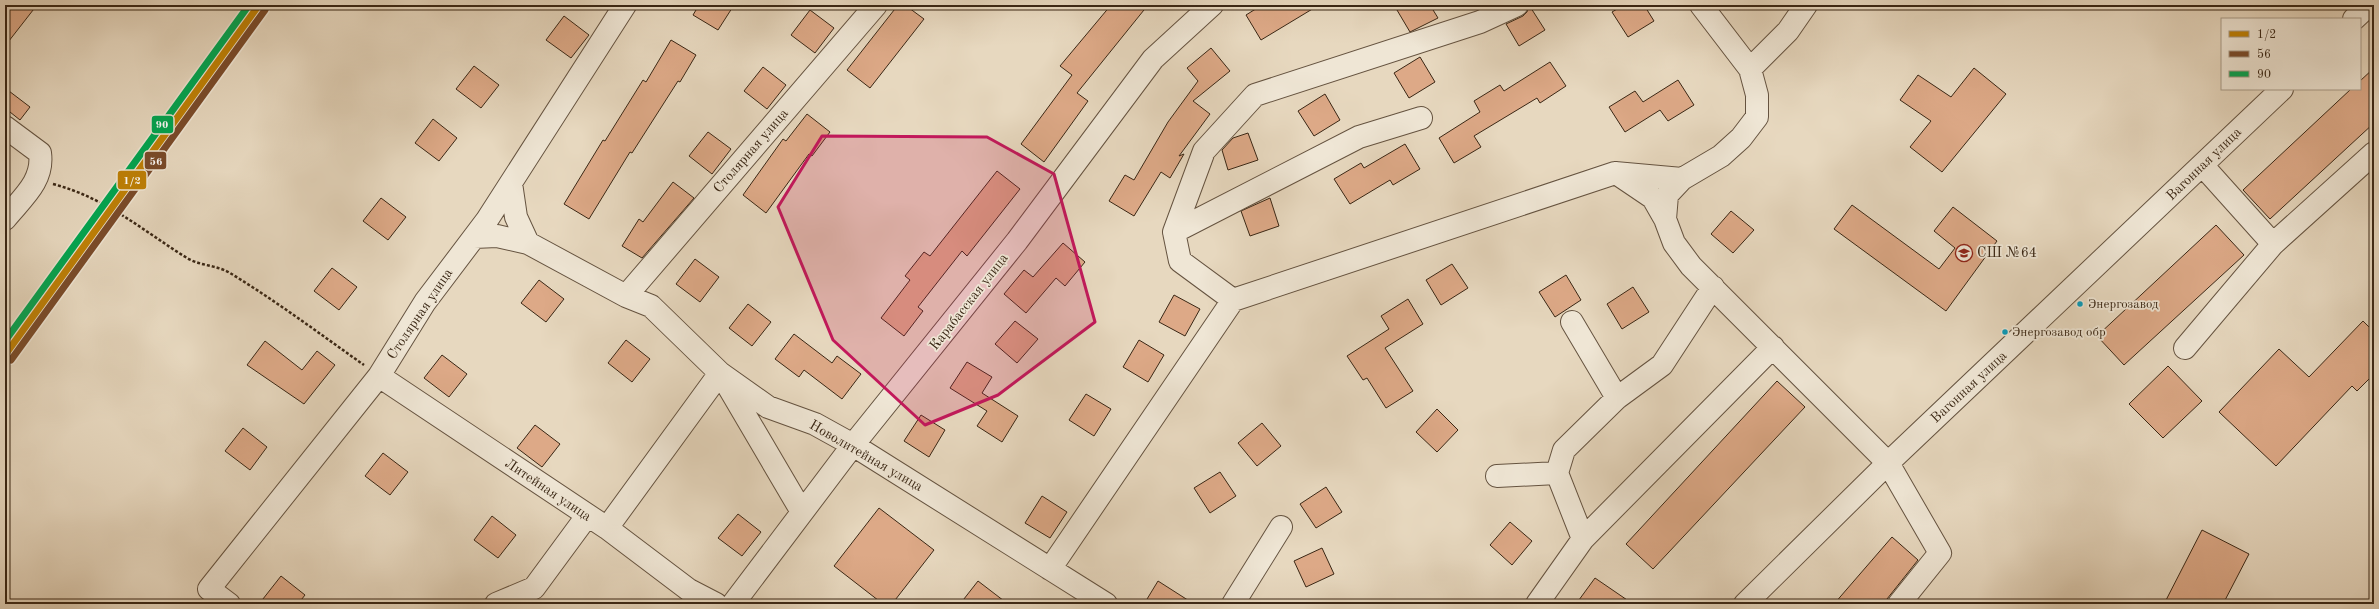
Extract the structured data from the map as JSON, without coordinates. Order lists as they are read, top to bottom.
{
  "streets": {
    "street": [
      "Столярная улица",
      "Вагонная улица",
      "Карабасская улица",
      "Новолитейная улица",
      "Литейная улица"
    ]
  },
  "crossings": [
    ["Столярная улица", "Новолитейная улица"],
    ["Столярная улица", "Литейная улица"],
    ["Карабасская улица", "Новолитейная улица"]
  ],
  "places": {
    "school or university": ["СШ №64"],
    "other": ["Энергозавод", "Энергозавод обр"]
  },
  "lines": ["transit line 1/2", "transit line 90", "transit line 56"],
  "legend": ["1/2", "56", "90"]
}
